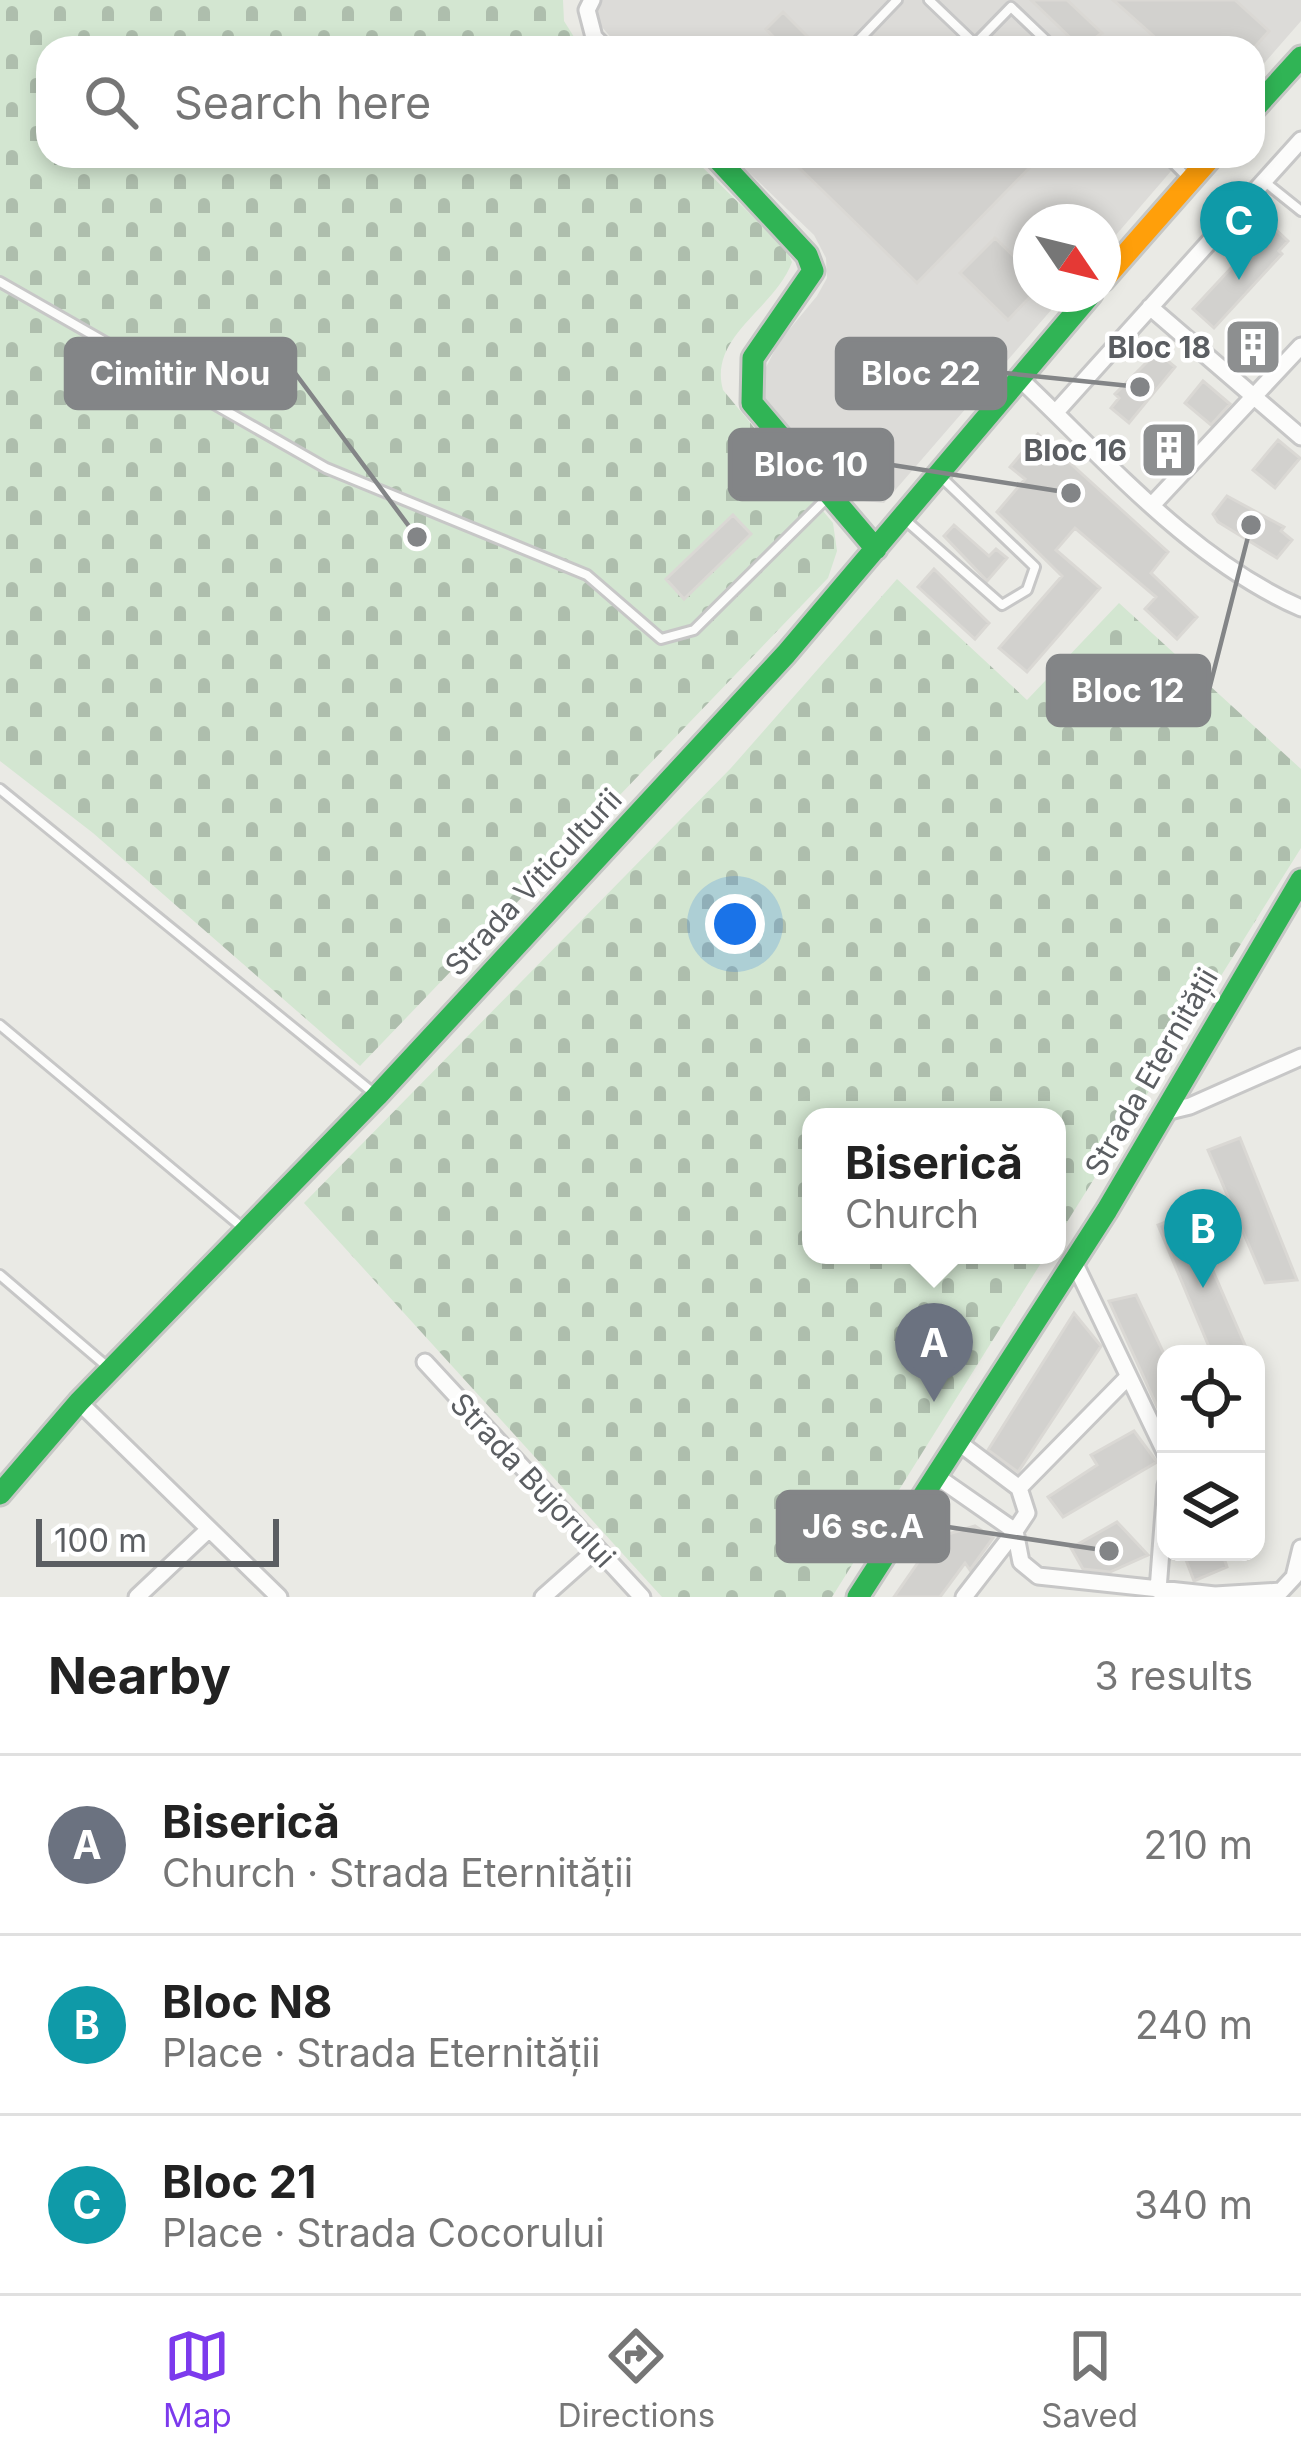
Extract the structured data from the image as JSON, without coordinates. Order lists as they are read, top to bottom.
{
  "streets": {
    "main road": ["Strada Viticulturii", "Strada Eternității"],
    "street": ["Strada Bujorului"]
  },
  "places": {
    "building": ["Bloc 18", "Bloc 16"],
    "other": [
      "Bloc 22",
      "Bloc 10",
      "Bloc 12",
      "Cimitir Nou",
      "J6 sc.A"
    ]
  },
  "scale_bar": "100 m",
  "north": "bottom right",
  "page": {
    "search": "Search here",
    "pins": ["C", "B", "A"],
    "popup": ["Biserică", "Church"],
    "scale": "100 m",
    "heading": ["Nearby", "3 results"],
    "list": [
      {
        "mark": "A",
        "name": "Biserică",
        "note": "Church · Strada Eternității",
        "value": "210 m"
      },
      {
        "mark": "B",
        "name": "Bloc N8",
        "note": "Place · Strada Eternității",
        "value": "240 m"
      },
      {
        "mark": "C",
        "name": "Bloc 21",
        "note": "Place · Strada Cocorului",
        "value": "340 m"
      }
    ],
    "nav": ["Map", "Directions", "Saved"]
  }
}
